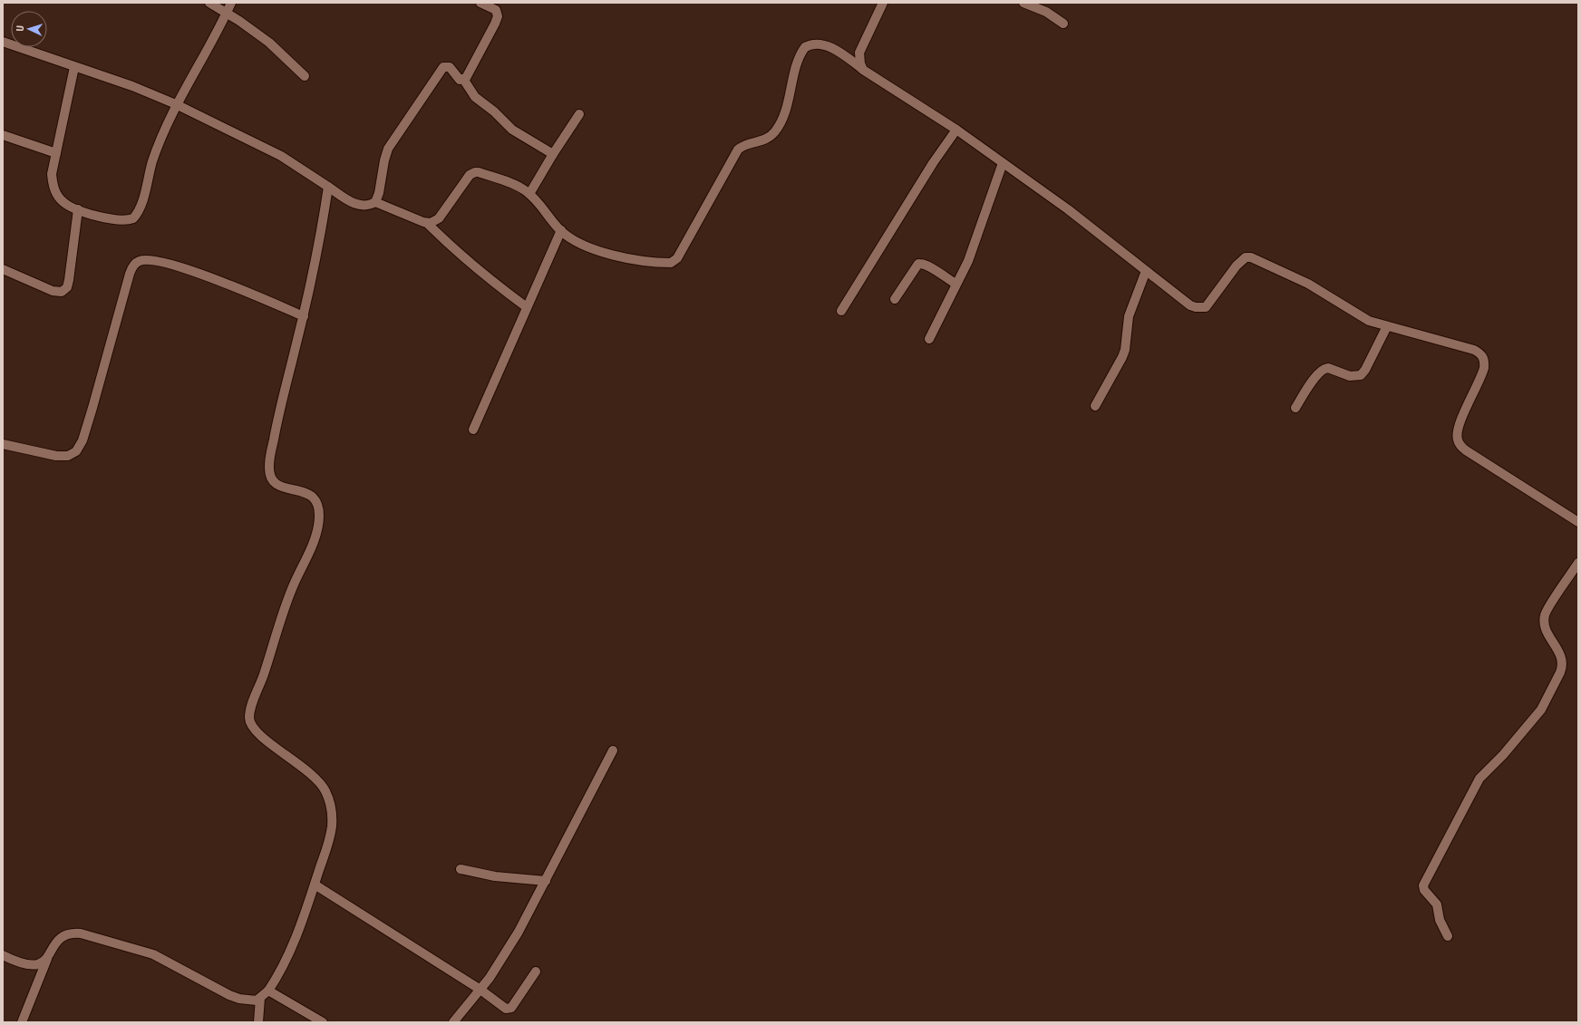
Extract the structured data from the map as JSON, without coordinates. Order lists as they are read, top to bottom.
{
  "north": "left"
}
